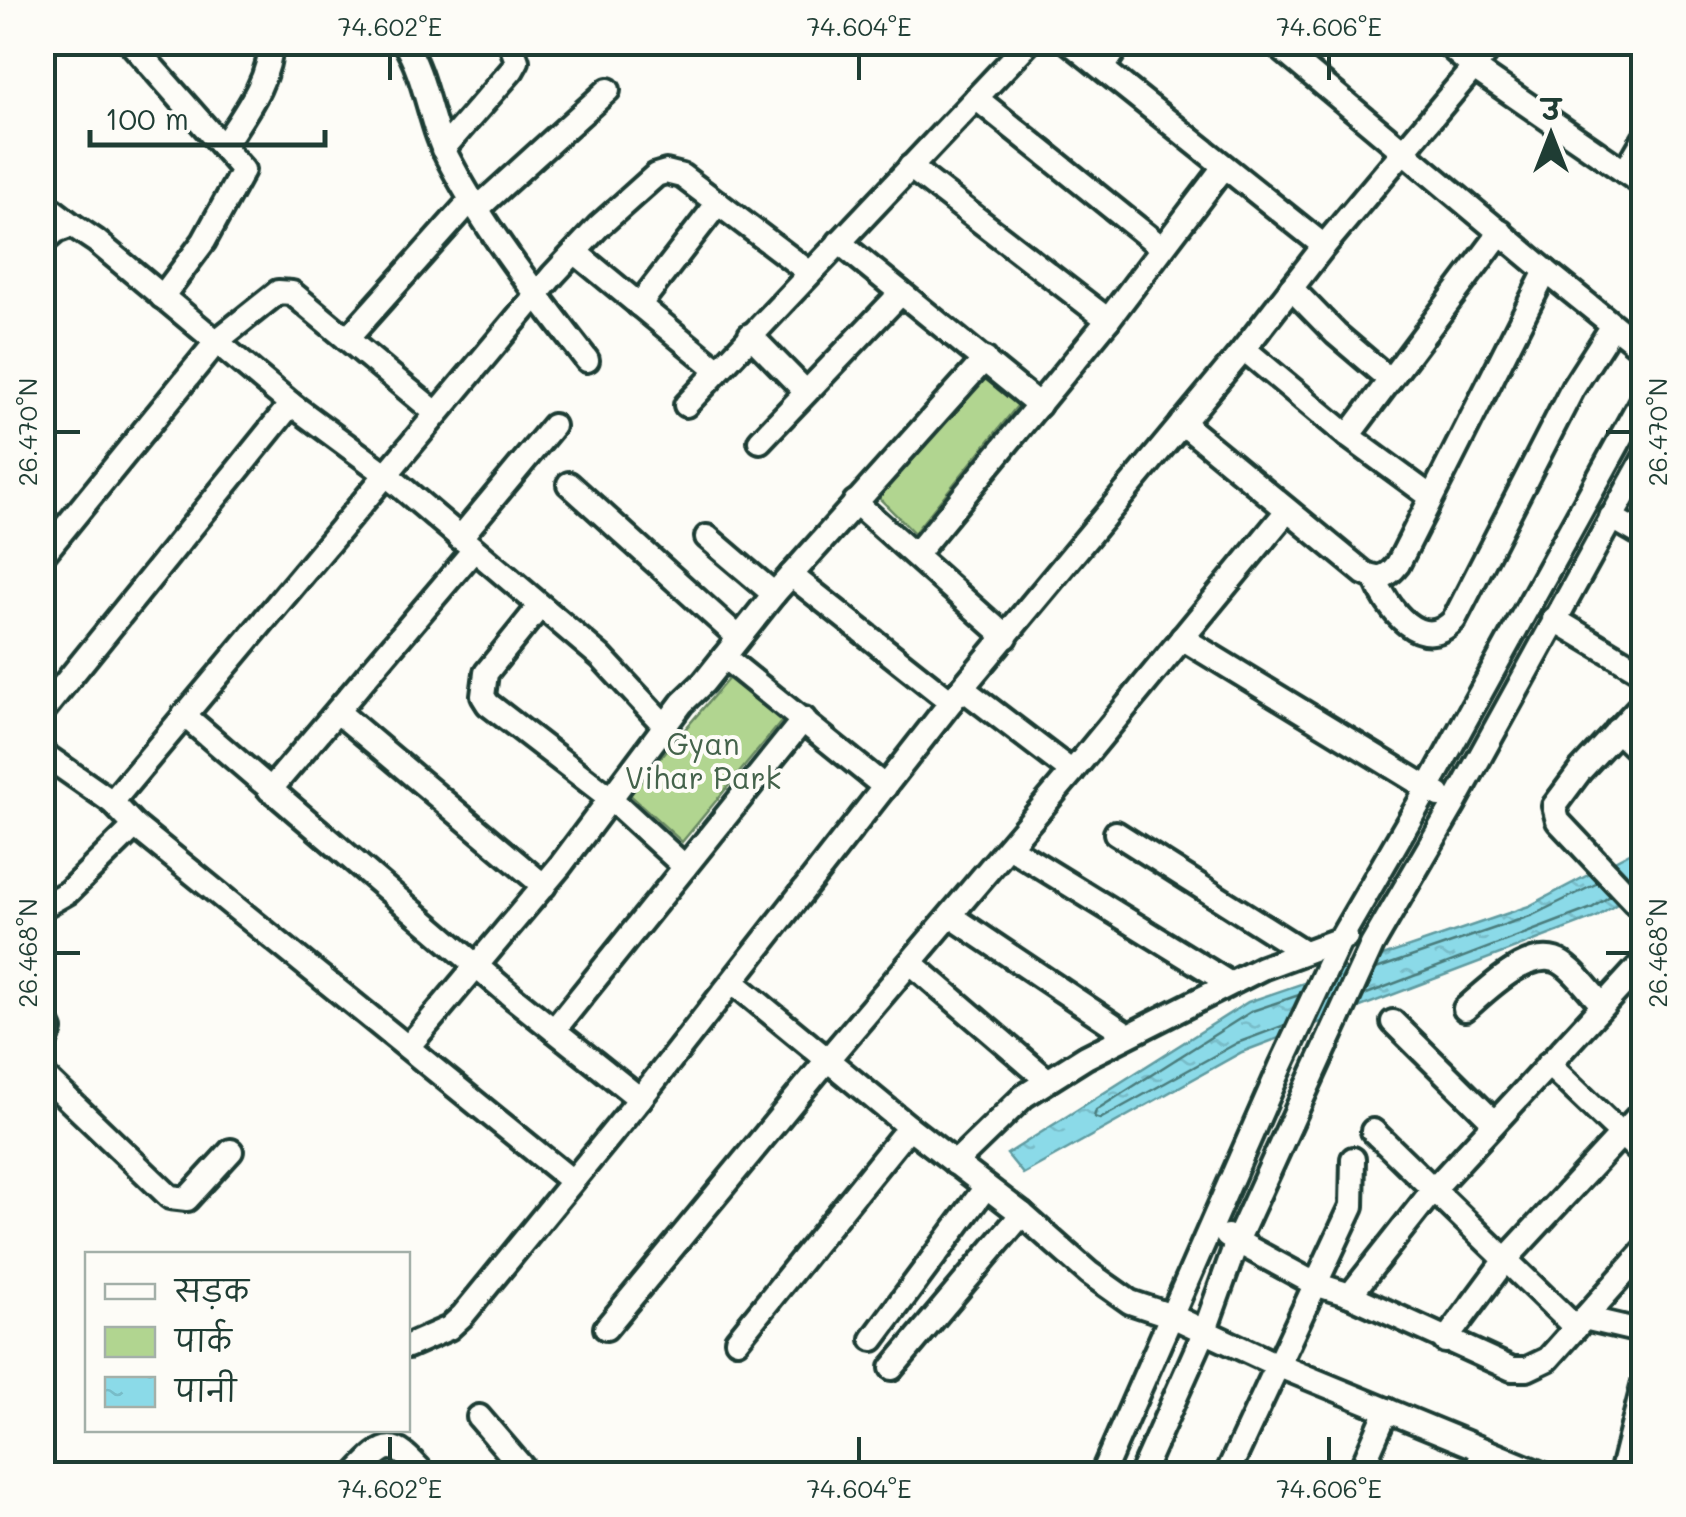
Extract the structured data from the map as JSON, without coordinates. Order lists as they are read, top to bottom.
{
  "parks": ["Gyan Vihar Park"],
  "legend": ["सड़क", "पार्क", "पानी"],
  "scale_bar": "100 m",
  "north": "top",
  "coordinates": [
    "74.602°E",
    "74.604°E",
    "74.606°E",
    "26.470°N",
    "26.468°N"
  ]
}
